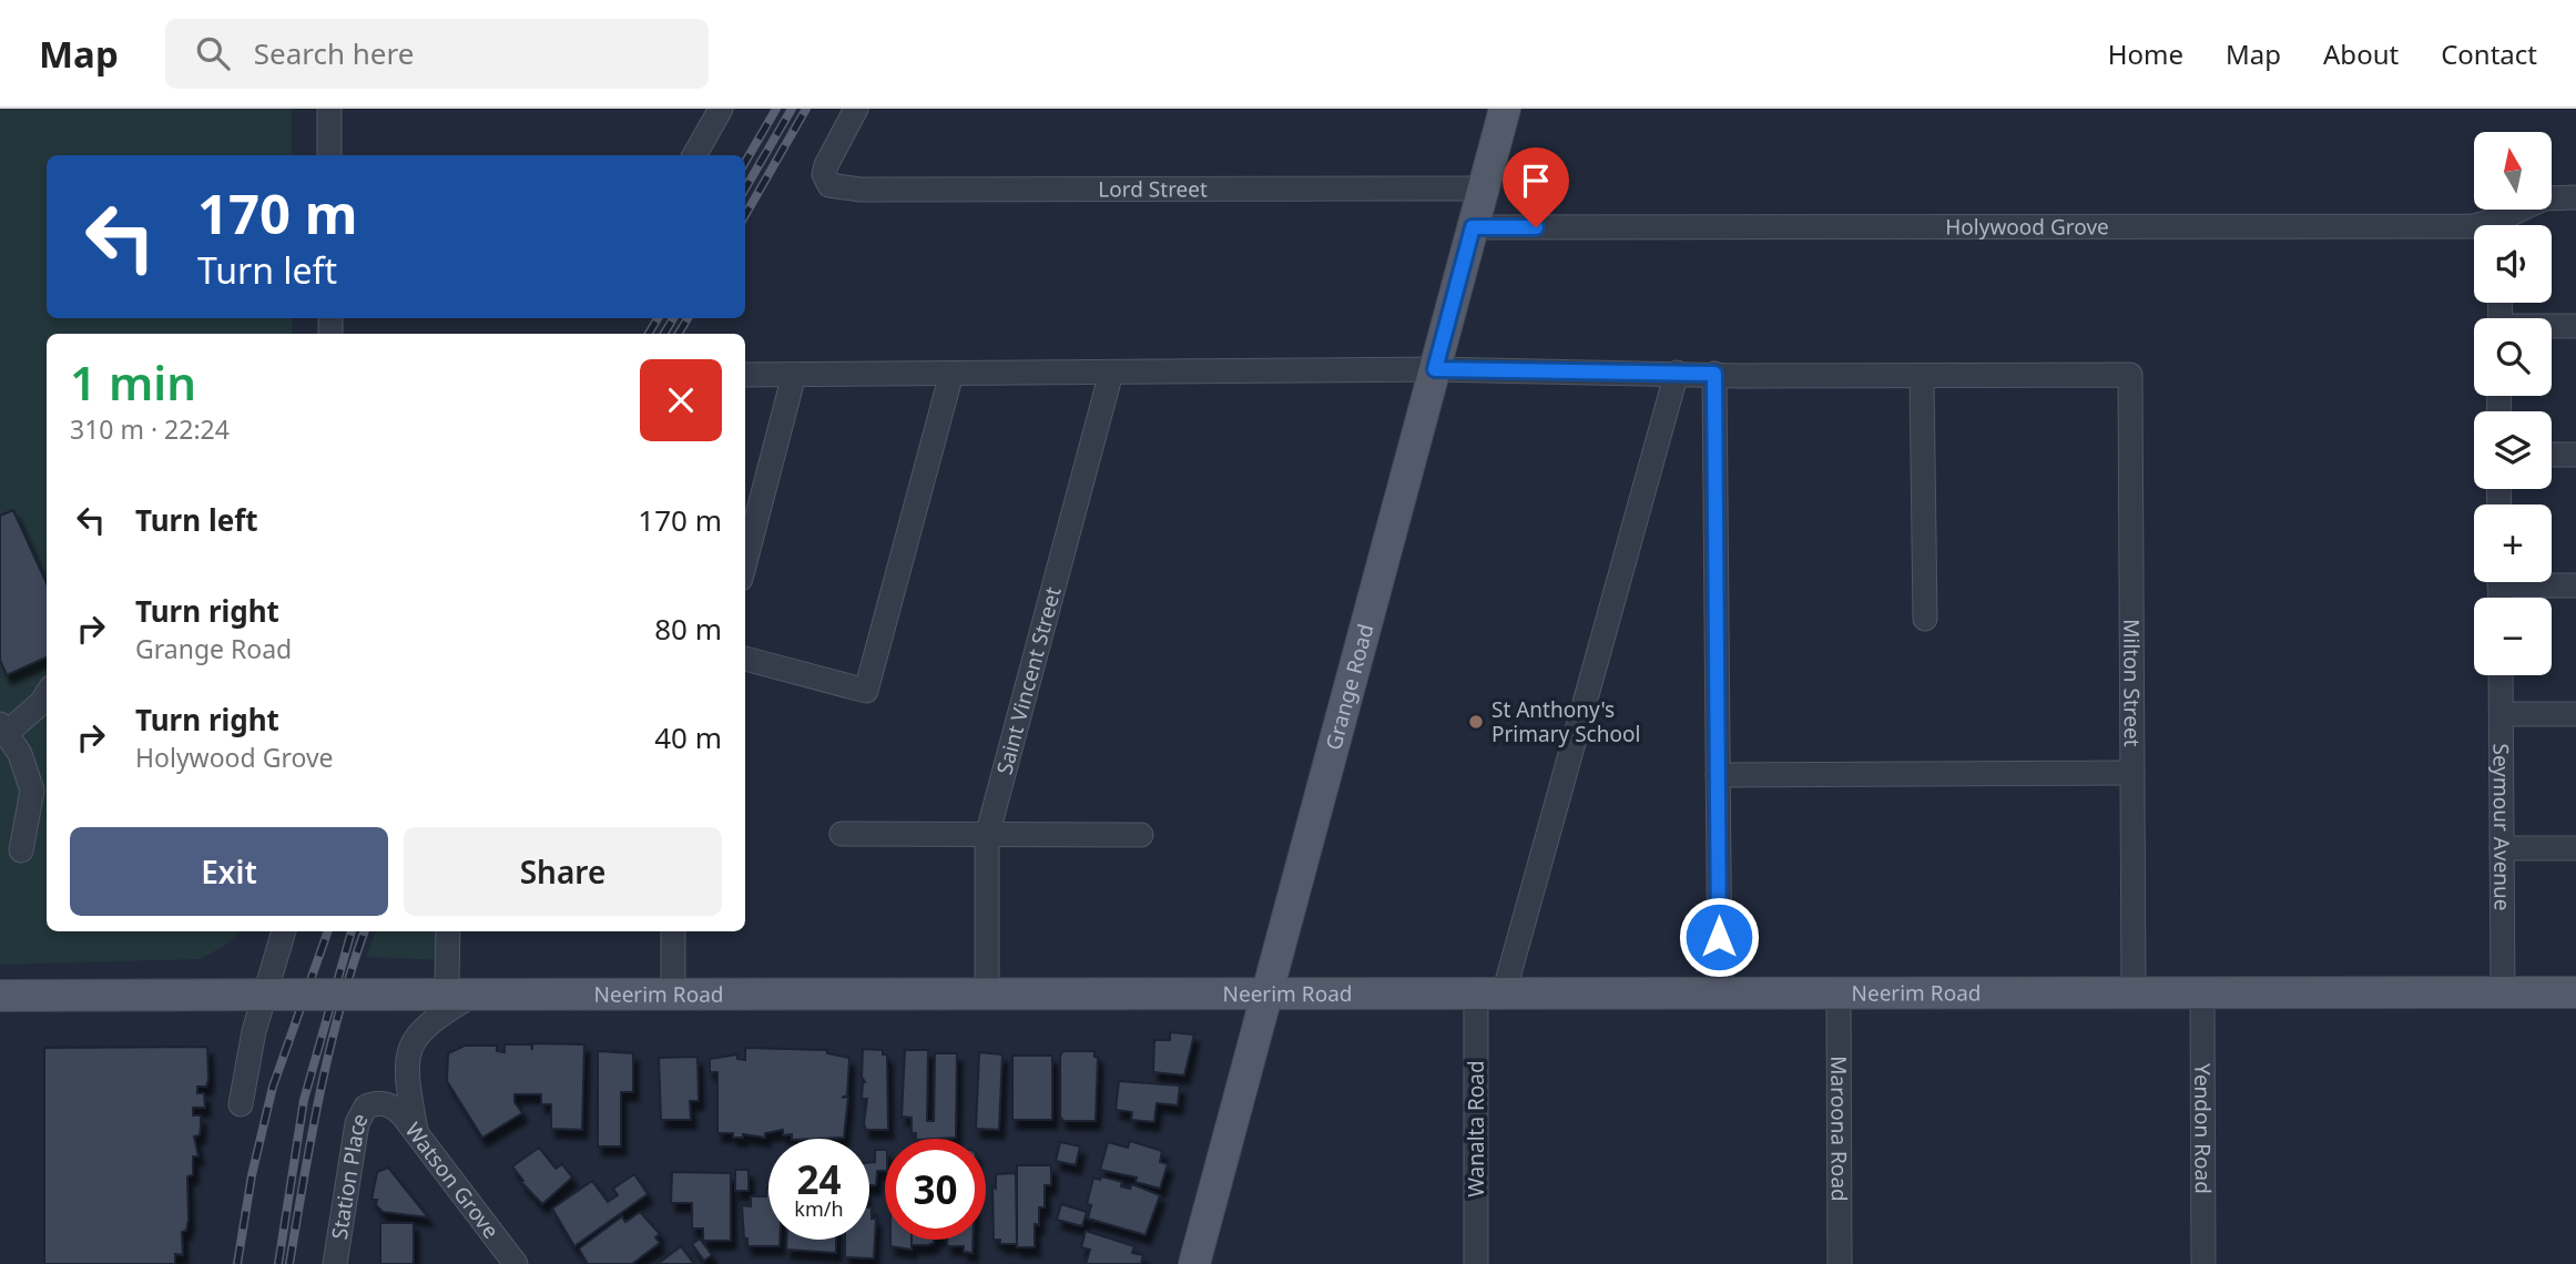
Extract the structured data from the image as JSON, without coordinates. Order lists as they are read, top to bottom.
{
  "streets": {
    "main road": ["Grange Road", "Neerim Road"],
    "street": [
      "Lord Street",
      "Holywood Grove",
      "Saint Vincent Street",
      "Milton Street",
      "Seymour Avenue",
      "Wanalta Road",
      "Maroona Road",
      "Yendon Road",
      "Station Place",
      "Watson Grove"
    ]
  },
  "crossings": [
    ["Lord Street", "Grange Road"],
    ["Holywood Grove", "Grange Road"],
    ["Saint Vincent Street", "Neerim Road"],
    ["Milton Street", "Neerim Road"],
    ["Grange Road", "Neerim Road"],
    ["Seymour Avenue", "Neerim Road"],
    ["Neerim Road", "Wanalta Road"],
    ["Neerim Road", "Maroona Road"],
    ["Neerim Road", "Yendon Road"],
    ["Station Place", "Watson Grove"]
  ],
  "places": ["St Anthony's Primary School"],
  "north": "top",
  "page": {
    "header": "Map",
    "search": "Search here",
    "nav": [
      "Home",
      "Map",
      "About",
      "Contact"
    ],
    "map_buttons": ["+", "−"],
    "turn": ["170 m", "Turn left"],
    "heading": ["1 min", "310 m · 22:24"],
    "list": [
      {
        "name": "Turn left",
        "value": "170 m"
      },
      {
        "name": "Turn right",
        "note": "Grange Road",
        "value": "80 m"
      },
      {
        "name": "Turn right",
        "note": "Holywood Grove",
        "value": "40 m"
      }
    ],
    "buttons": ["Exit", "Share"],
    "speed": "24 km/h",
    "limit": "30"
  }
}
